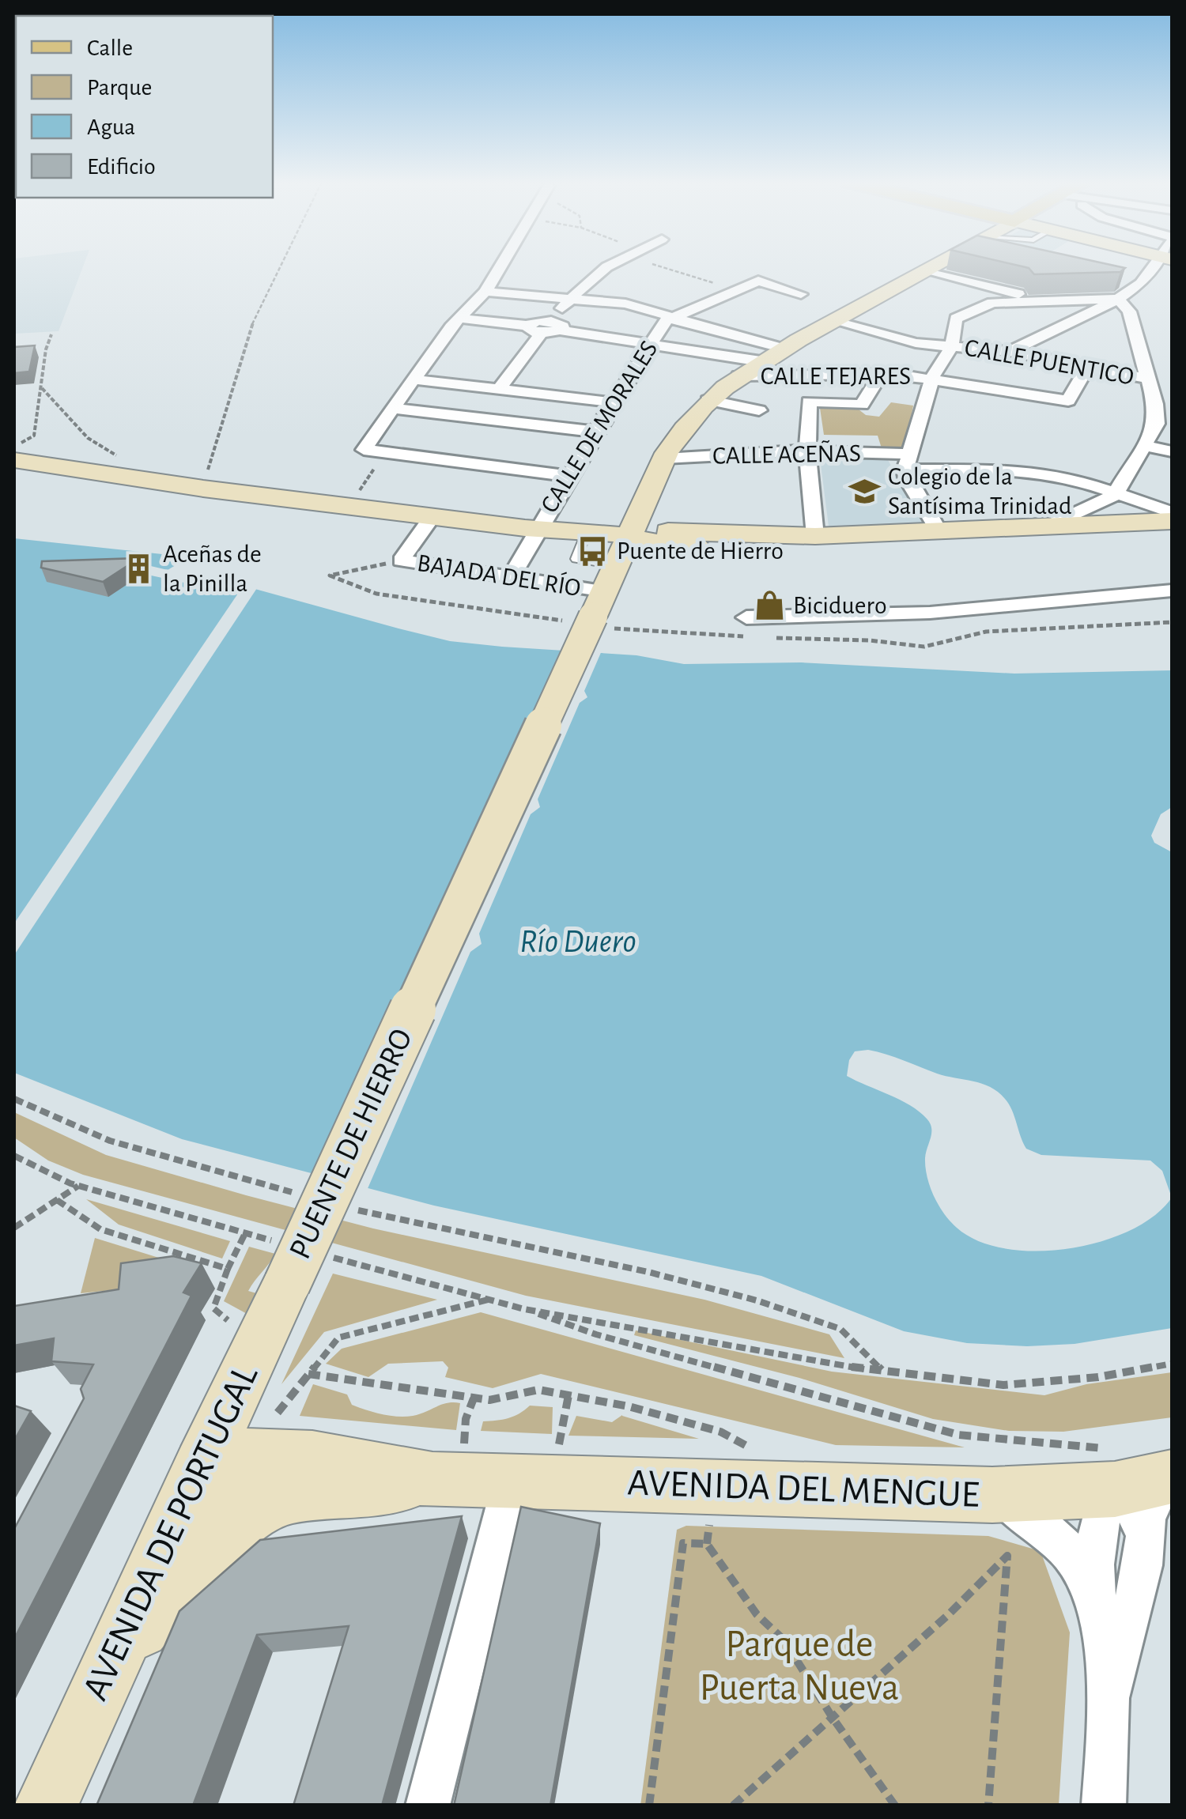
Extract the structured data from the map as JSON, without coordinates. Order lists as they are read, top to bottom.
{
  "streets": {
    "main road": ["PUENTE DE HIERRO", "AVENIDA DEL MENGUE", "AVENIDA DE PORTUGAL"],
    "street": [
      "CALLE PUENTICO",
      "CALLE TEJARES",
      "CALLE DE MORALES",
      "CALLE ACEÑAS",
      "BAJADA DEL RÍO"
    ]
  },
  "crossings": [
    ["CALLE PUENTICO", "CALLE TEJARES"],
    ["CALLE PUENTICO", "PUENTE DE HIERRO"],
    ["CALLE TEJARES", "PUENTE DE HIERRO"],
    ["CALLE DE MORALES", "BAJADA DEL RÍO"],
    ["CALLE ACEÑAS", "PUENTE DE HIERRO"],
    ["BAJADA DEL RÍO", "PUENTE DE HIERRO"],
    ["PUENTE DE HIERRO", "AVENIDA DE PORTUGAL"]
  ],
  "water": ["Río Duero"],
  "parks": ["Parque de Puerta Nueva"],
  "places": {
    "school or university": ["Colegio de la Santísima Trinidad"],
    "bus stop": ["Puente de Hierro"],
    "building": ["Aceñas de la Pinilla"],
    "shop": ["Biciduero"]
  },
  "legend": [
    "Calle",
    "Parque",
    "Agua",
    "Edificio"
  ]
}
